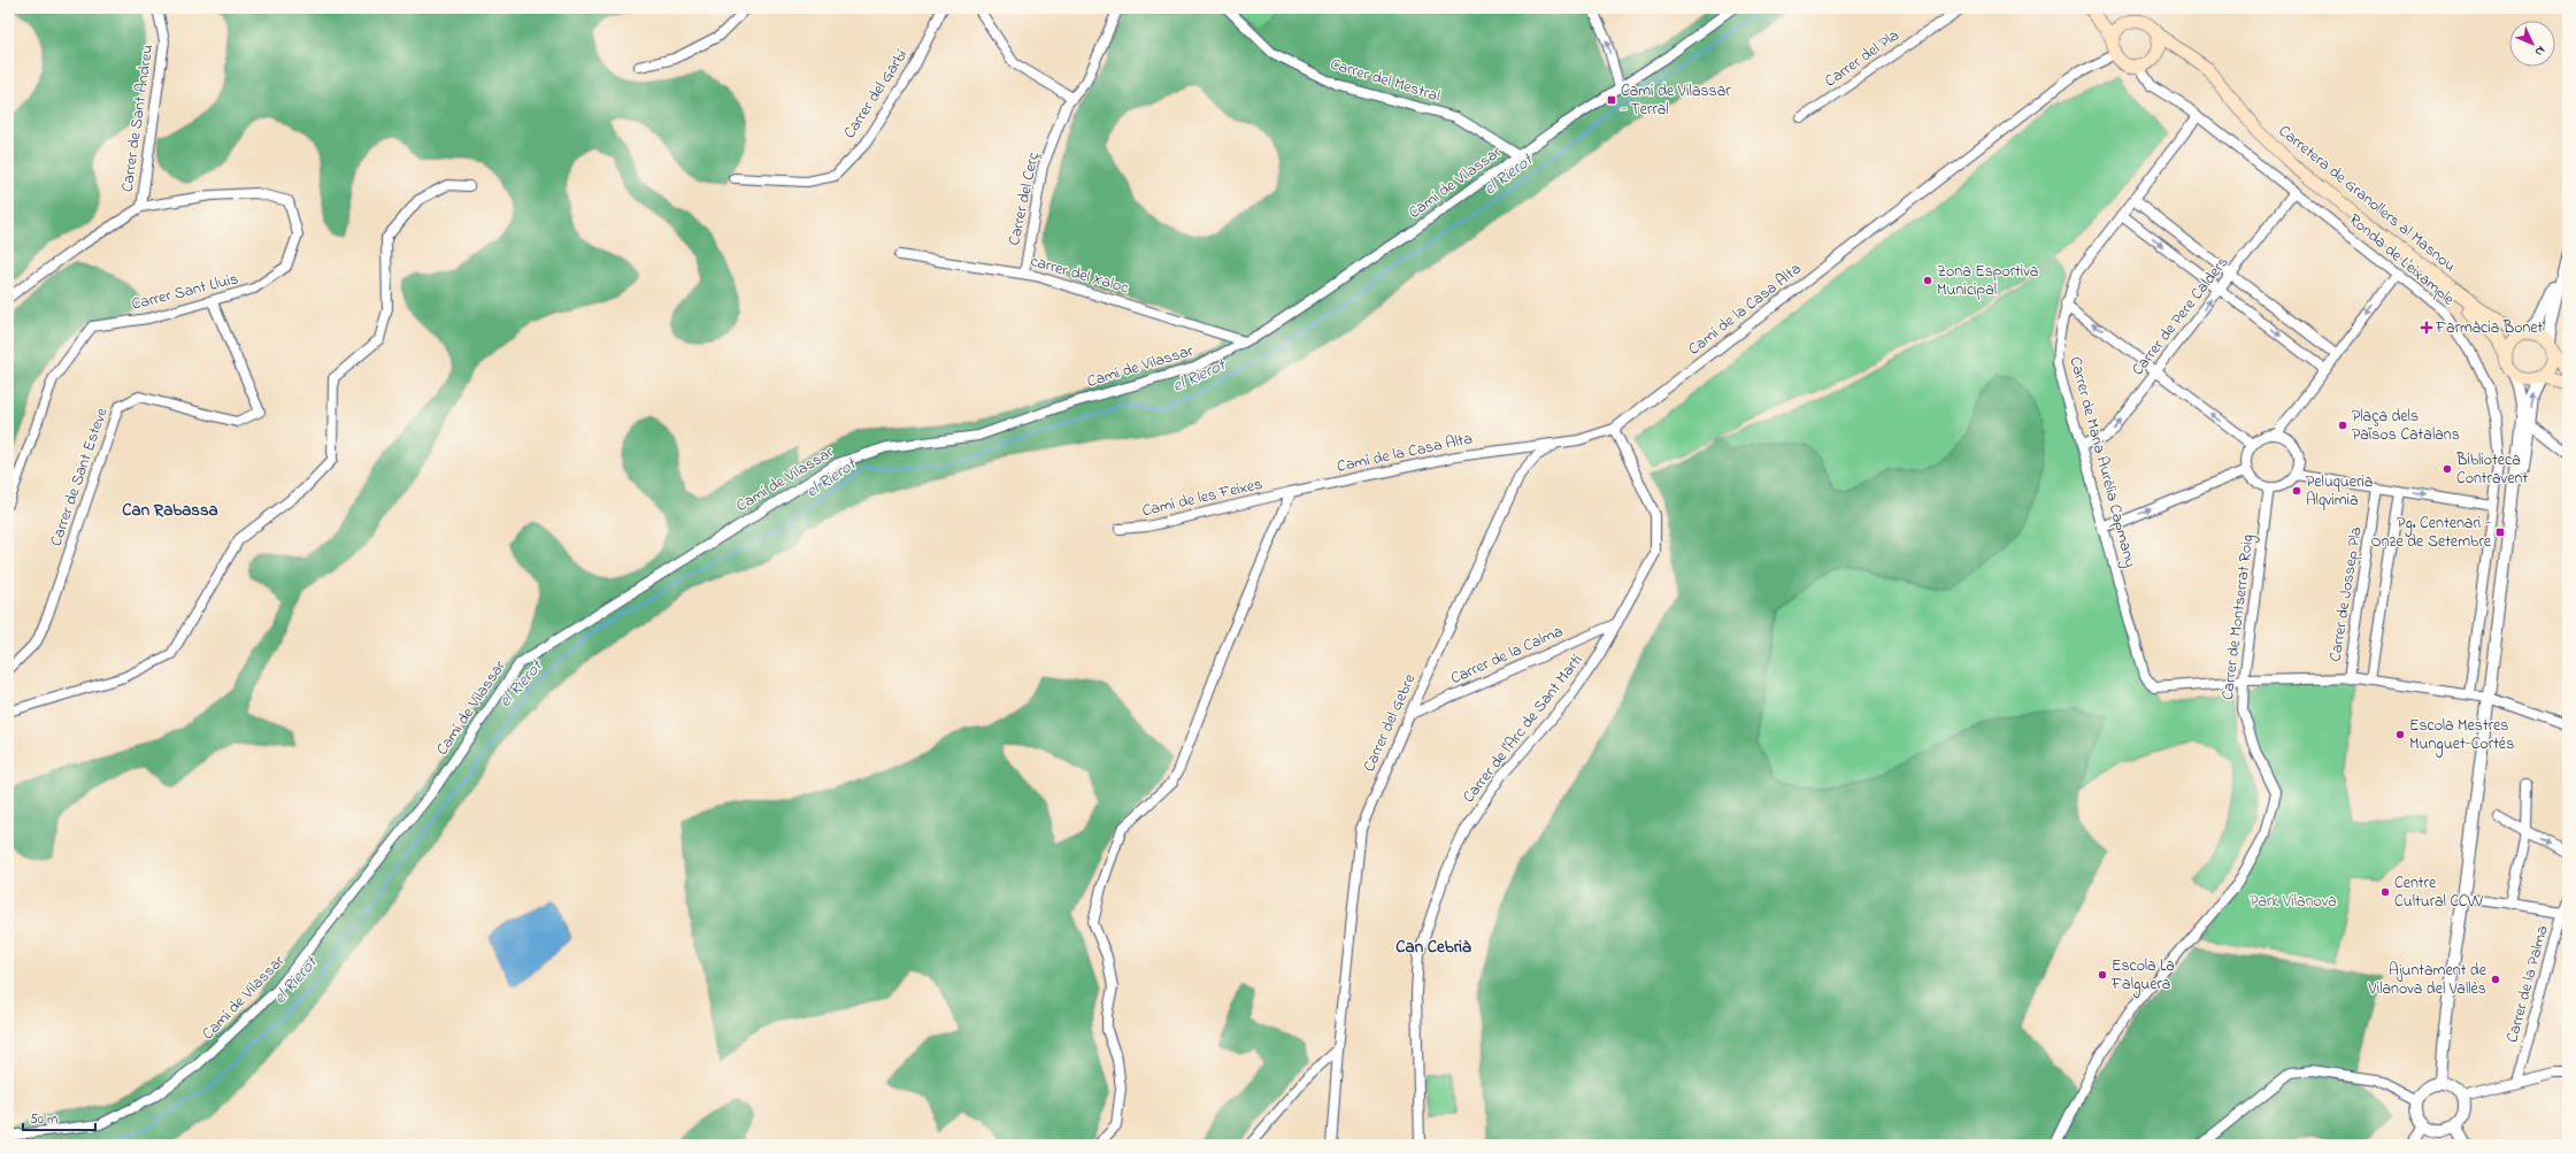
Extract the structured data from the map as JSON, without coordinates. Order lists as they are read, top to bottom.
{
  "streets": {
    "main road": ["Carretera de Granollers al Masnou"],
    "street": [
      "Carrer del Pla",
      "Carrer del Mestral",
      "Carrer del Garbí",
      "Carrer de Sant Andreu",
      "Camí de Vilassar",
      "Carrer del Cerç",
      "Ronda de L'eixample",
      "carrer del Xaloc",
      "Carrer Sant Lluis",
      "Camí de la Casa Alta",
      "Carrer de Pere Calders",
      "Carrer de Maria Aurèlia Capmany",
      "Carrer de Sant Esteve",
      "Camí de les Feixes",
      "Carrer de Jossep Pla",
      "Carrer de Montserrat Roig",
      "Carrer de la Calma",
      "Carrer del Gebre",
      "Carrer de l'Arc de Sant Martí",
      "Carrer de la Palma"
    ]
  },
  "crossings": [
    ["Carrer del Mestral", "Camí de Vilassar"],
    ["Carrer de Sant Andreu", "Carrer Sant Lluis"],
    ["Camí de Vilassar", "carrer del Xaloc"],
    ["Carrer del Cerç", "carrer del Xaloc"],
    ["Carretera de Granollers al Masnou", "Ronda de L'eixample"],
    ["Carretera de Granollers al Masnou", "Camí de la Casa Alta"],
    ["Ronda de L'eixample", "Camí de la Casa Alta"],
    ["Ronda de L'eixample", "Carrer de Pere Calders"],
    ["Ronda de L'eixample", "Carrer de Maria Aurèlia Capmany"],
    ["Carrer Sant Lluis", "Carrer de Sant Esteve"],
    ["Camí de la Casa Alta", "Camí de les Feixes"],
    ["Camí de la Casa Alta", "Carrer del Gebre"],
    ["Camí de la Casa Alta", "Carrer de l'Arc de Sant Martí"],
    ["Carrer de Pere Calders", "Carrer de Maria Aurèlia Capmany"],
    ["Carrer de Maria Aurèlia Capmany", "Carrer de Montserrat Roig"],
    ["Carrer de la Calma", "Carrer del Gebre"],
    ["Carrer de la Calma", "Carrer de l'Arc de Sant Martí"]
  ],
  "one_way": ["Carrer de Pere Calders"],
  "districts": ["Can Rabassa", "Can Cebrià"],
  "water": ["el Rierot"],
  "parks": ["Park Vilanova"],
  "places": {
    "transit": ["Camí de Vilassar - Terral", "Pg. Centenari - Onze de Setembre"],
    "other": [
      "Zona Esportiva Municipal",
      "Plaça dels Països Catalans",
      "Biblioteca Contravent",
      "Peluqueria Alqvimia",
      "Escola Mestres Munguet-Cortés",
      "Centre Cultural CCVV",
      "Escola La Falguera",
      "Ajuntament de Vilanova del Vallès"
    ],
    "health": ["Farmàcia Bonet"]
  },
  "scale_bar": "50 m",
  "north": "bottom right"
}
